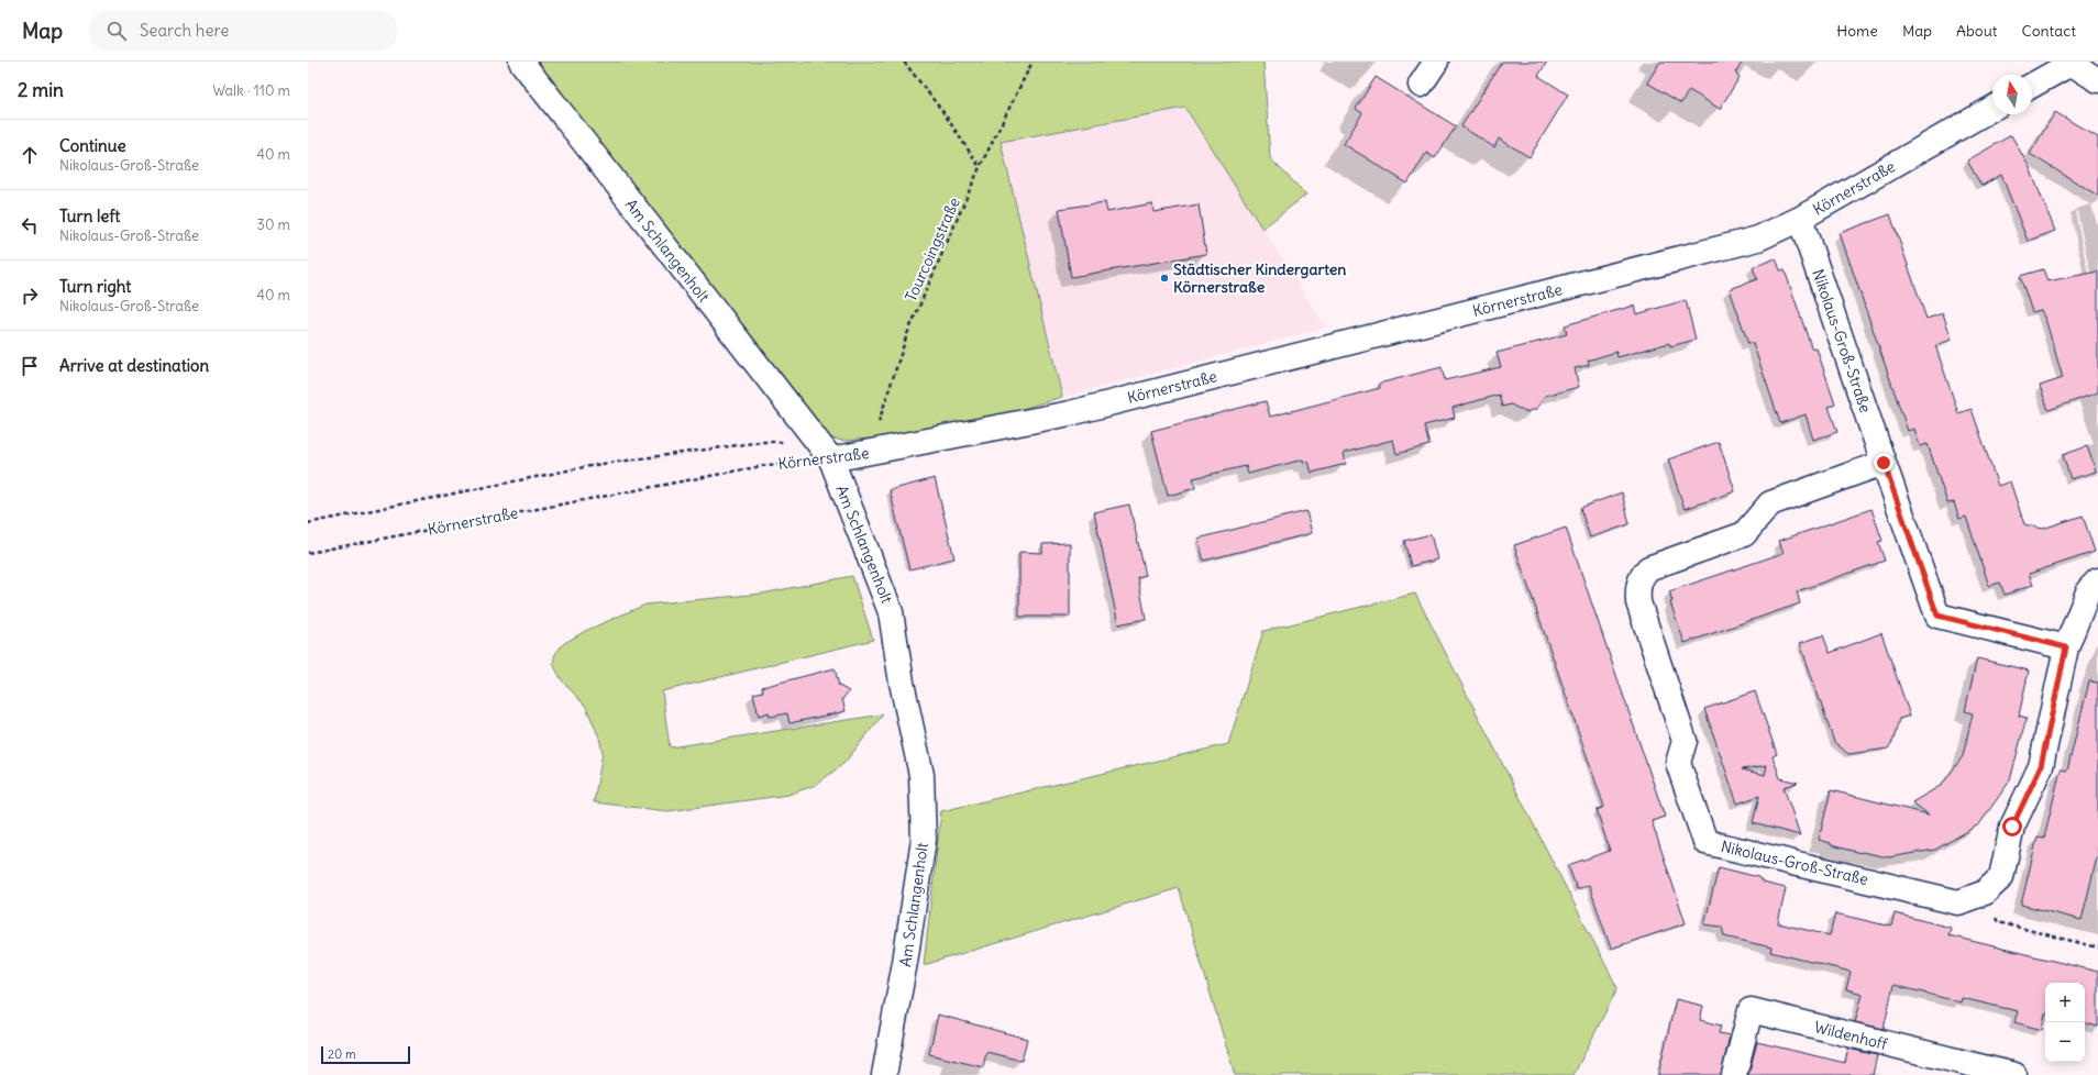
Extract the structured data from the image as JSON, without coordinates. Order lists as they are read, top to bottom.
{
  "streets": {
    "street": [
      "Körnerstraße",
      "Am Schlangenholt",
      "Nikolaus-Groß-Straße",
      "Wildenhoff"
    ],
    "path": ["Tourcoingstraße"]
  },
  "crossings": [
    ["Körnerstraße", "Tourcoingstraße"],
    ["Körnerstraße", "Am Schlangenholt"],
    ["Körnerstraße", "Nikolaus-Groß-Straße"]
  ],
  "places": ["Städtischer Kindergarten Körnerstraße"],
  "scale_bar": "20 m",
  "north": "top",
  "page": {
    "header": "Map",
    "search": "Search here",
    "nav": [
      "Home",
      "Map",
      "About",
      "Contact"
    ],
    "heading": ["2 min", "Walk · 110 m"],
    "list": [
      ["Continue", "Nikolaus-Groß-Straße", "40 m"],
      ["Turn left", "Nikolaus-Groß-Straße", "30 m"],
      ["Turn right", "Nikolaus-Groß-Straße", "40 m"],
      "Arrive at destination"
    ],
    "map_buttons": ["+", "−"],
    "scale": "20 m"
  }
}
